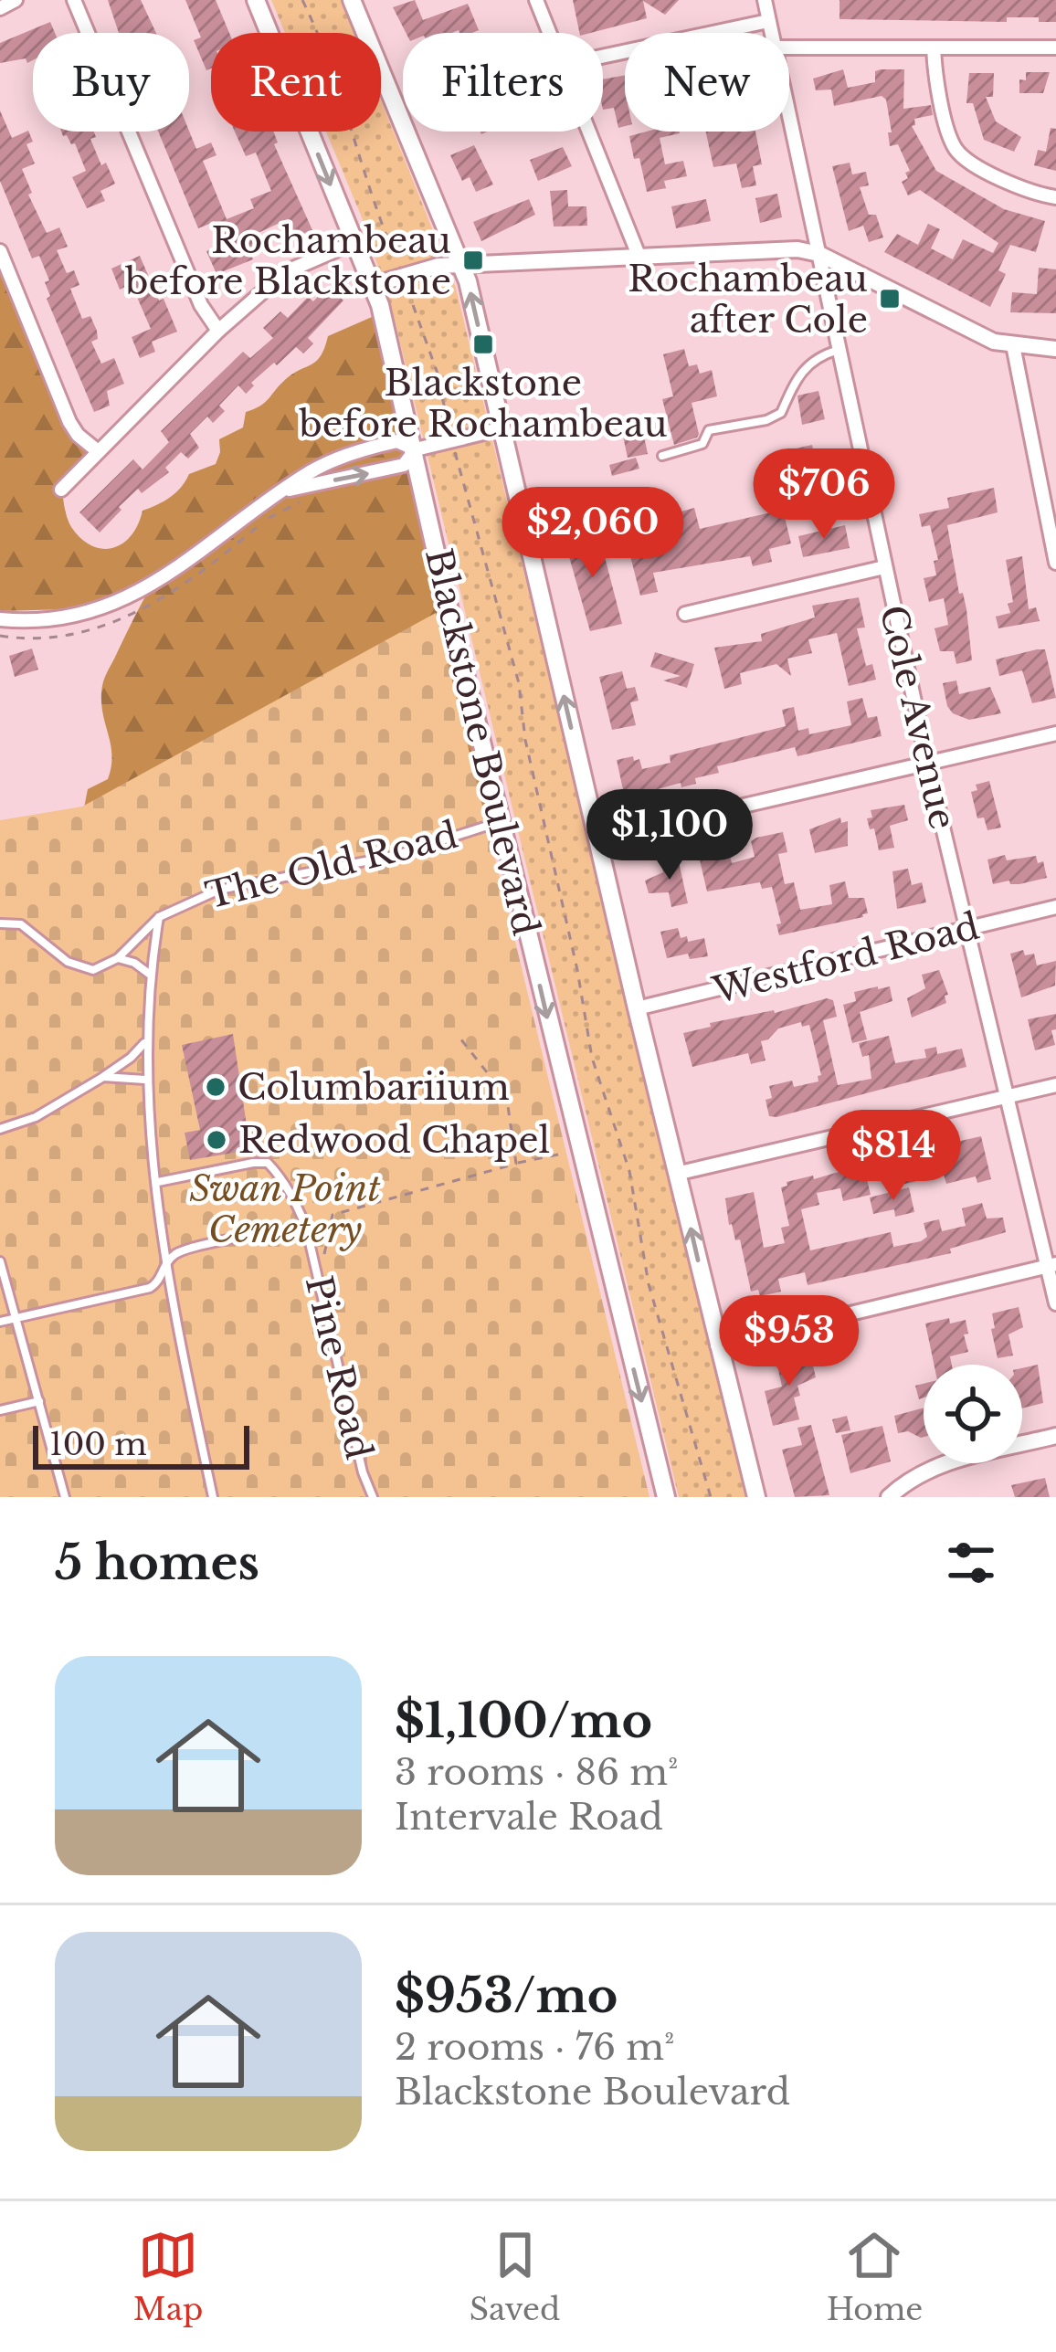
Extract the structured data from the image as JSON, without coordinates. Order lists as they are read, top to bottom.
{
  "streets": {
    "main road": ["Blackstone Boulevard"],
    "street": ["Cole Avenue", "Westford Road"],
    "lane": ["The Old Road", "Pine Road"]
  },
  "crossings": [
    ["Cole Avenue", "Westford Road"],
    ["Blackstone Boulevard", "The Old Road"]
  ],
  "parks": ["Swan Point Cemetery"],
  "places": {
    "transit": ["Rochambeau before Blackstone", "Rochambeau after Cole", "Blackstone before Rochambeau"],
    "other": ["Columbariium", "Redwood Chapel"]
  },
  "scale_bar": "100 m",
  "page": {
    "chip": [
      "Buy",
      "Rent",
      "Filters",
      "New"
    ],
    "price": [
      "$706",
      "$2,060",
      "$1,100",
      "$814",
      "$953"
    ],
    "scale": "100 m",
    "heading": "5 homes",
    "list": [
      {
        "name": "$1,100/mo",
        "note": "3 rooms · 86 m² · Intervale Road"
      },
      {
        "name": "$953/mo",
        "note": "2 rooms · 76 m² · Blackstone Boulevard"
      }
    ],
    "tabs": ["Map", "Saved", "Home"]
  }
}
